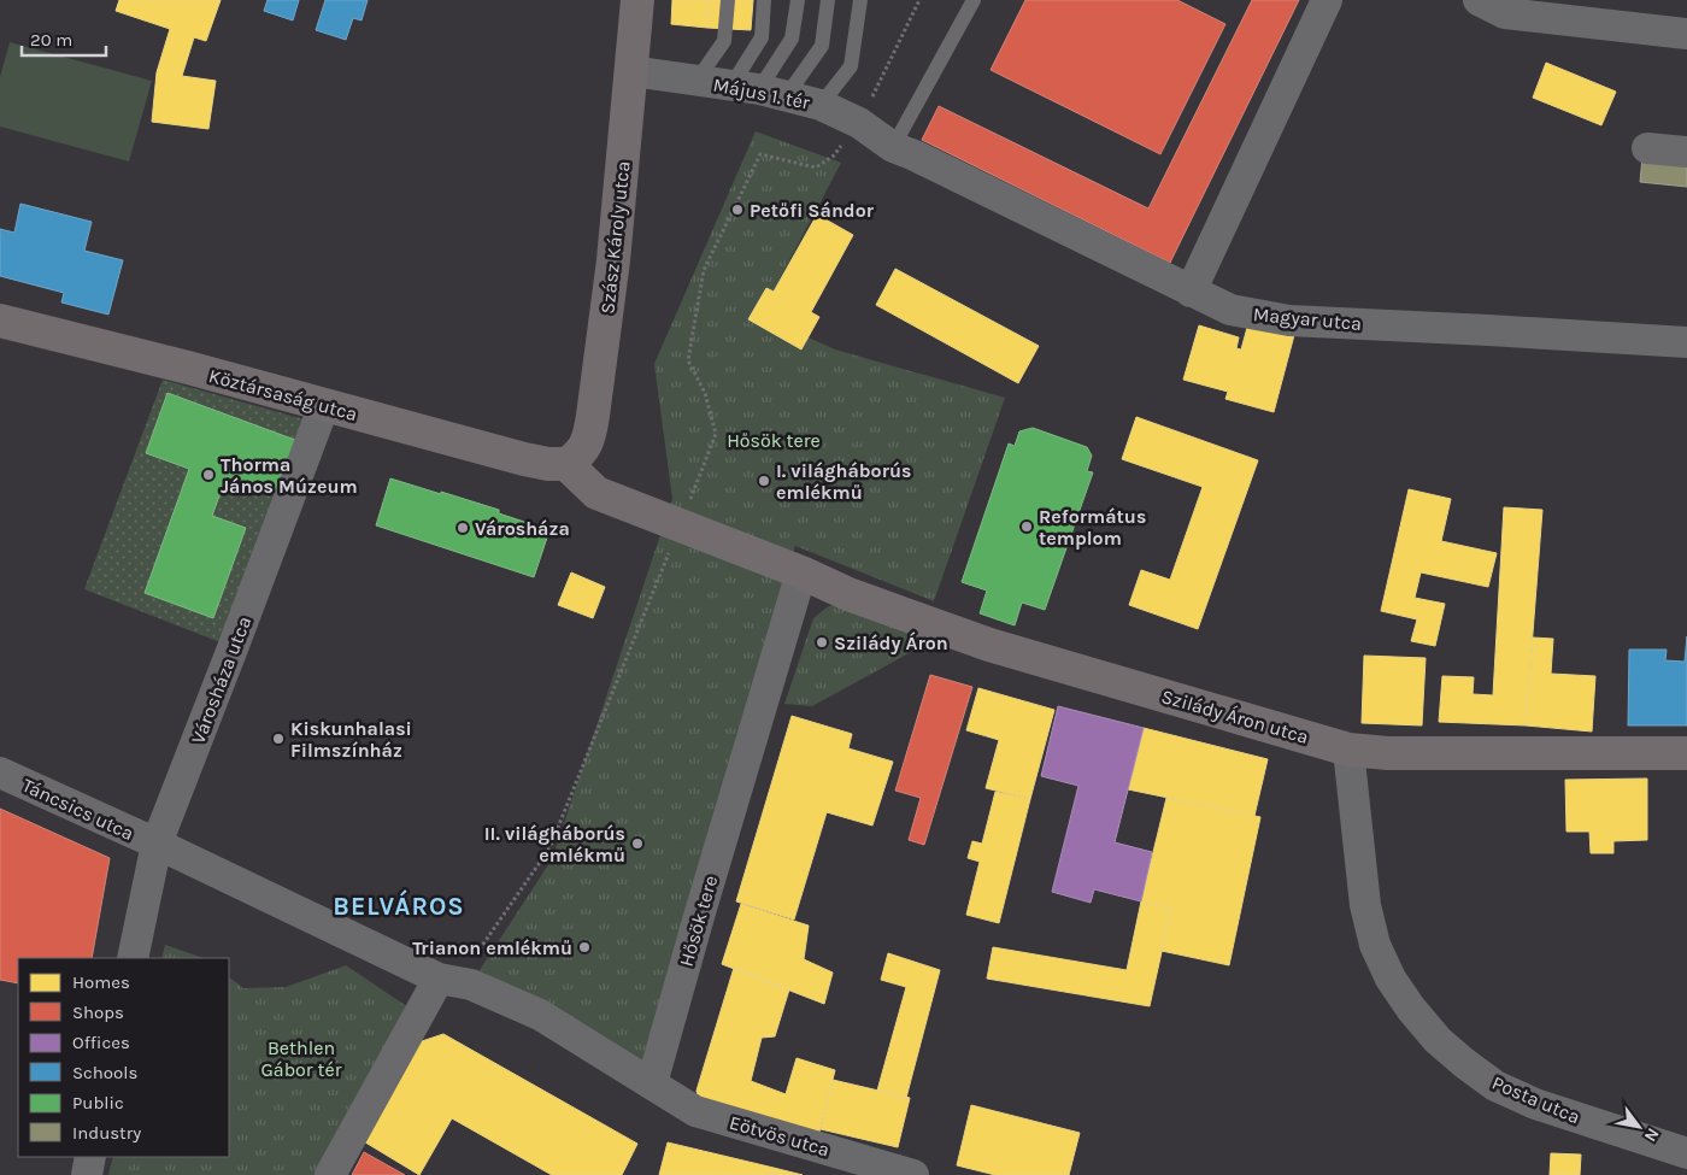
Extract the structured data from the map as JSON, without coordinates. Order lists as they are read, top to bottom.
{
  "streets": {
    "street": [
      "Május 1. tér",
      "Szász Károly utca",
      "Magyar utca",
      "Köztársaság utca",
      "Városháza utca",
      "Szilády Áron utca",
      "Táncsics utca",
      "Hősök tere",
      "Posta utca",
      "Eötvös utca"
    ]
  },
  "crossings": [
    ["Május 1. tér", "Szász Károly utca"],
    ["Május 1. tér", "Magyar utca"],
    ["Szász Károly utca", "Köztársaság utca"],
    ["Köztársaság utca", "Városháza utca"],
    ["Városháza utca", "Táncsics utca"],
    ["Szilády Áron utca", "Hősök tere"],
    ["Szilády Áron utca", "Posta utca"],
    ["Hősök tere", "Eötvös utca"]
  ],
  "districts": ["BELVÁROS"],
  "parks": ["Hősök tere", "Bethlen Gábor tér"],
  "places": [
    "Petőfi Sándor",
    "Thorma János Múzeum",
    "I. világháborús emlékmű",
    "Református templom",
    "Városháza",
    "Szilády Áron",
    "Kiskunhalasi Filmszínház",
    "II. világháborús emlékmű",
    "Trianon emlékmű"
  ],
  "legend": [
    "Homes",
    "Shops",
    "Offices",
    "Schools",
    "Public",
    "Industry"
  ],
  "scale_bar": "20 m",
  "north": "bottom right"
}
